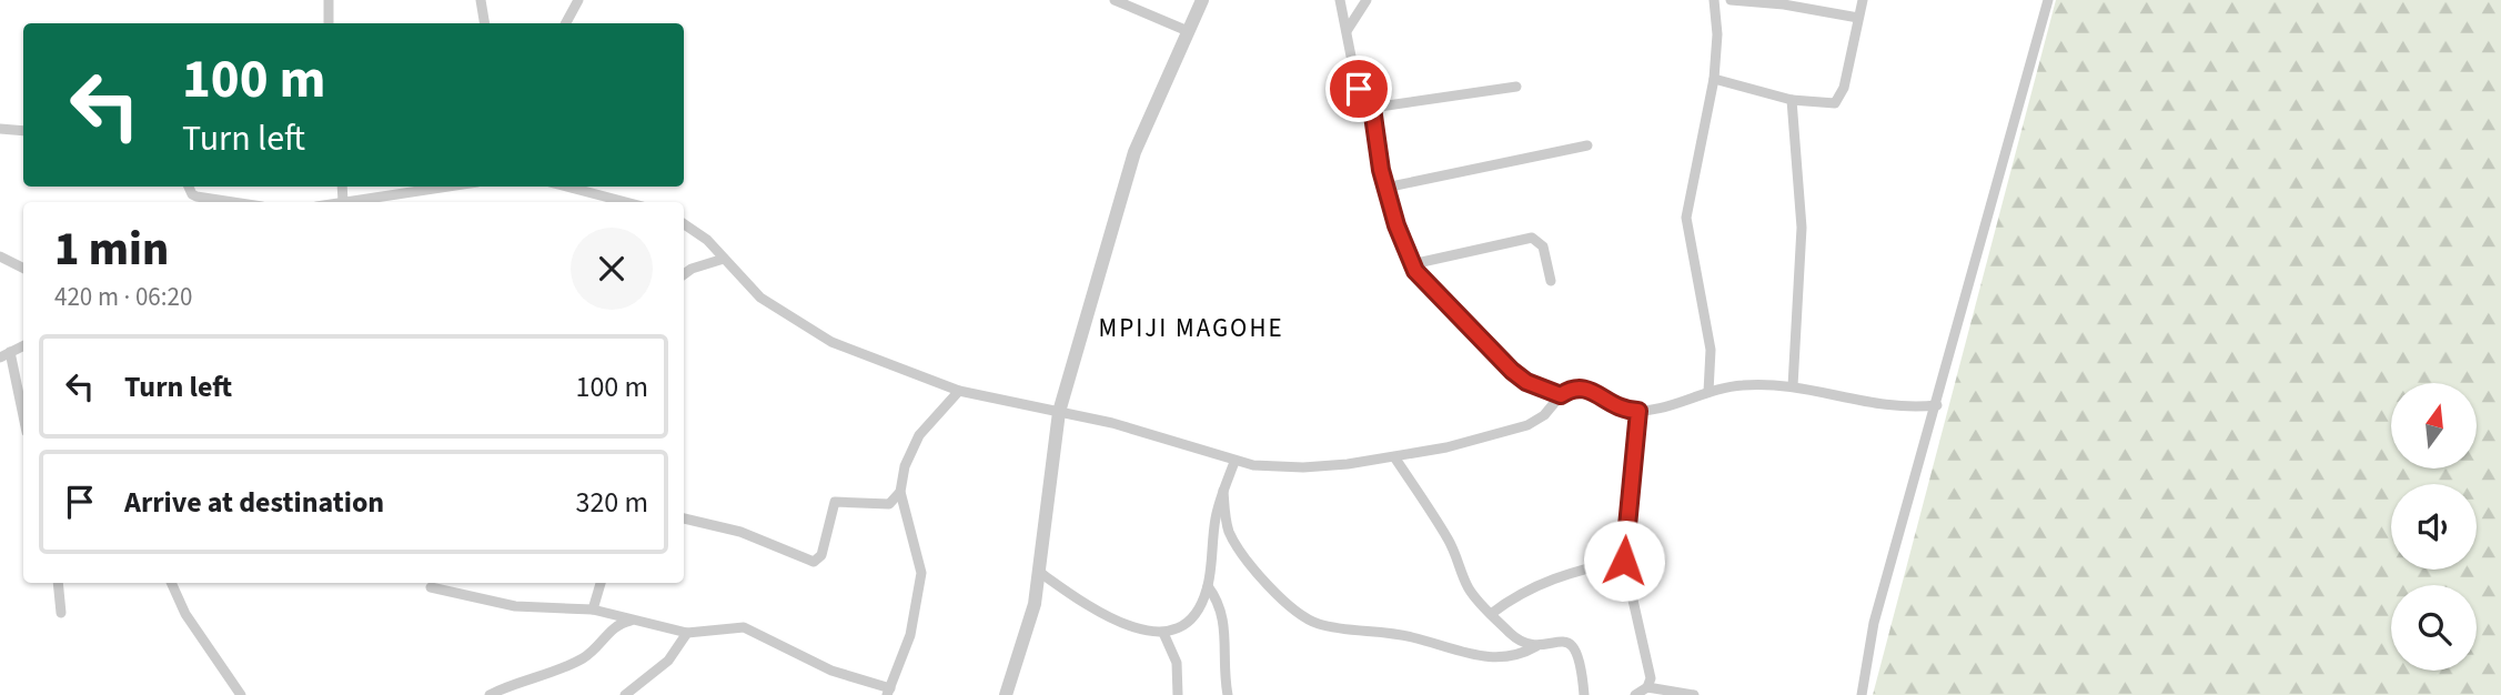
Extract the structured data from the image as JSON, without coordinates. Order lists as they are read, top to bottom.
{
  "districts": ["MPIJI MAGOHE"],
  "north": "top",
  "page": {
    "turn": ["100 m", "Turn left"],
    "heading": ["1 min", "420 m · 06:20"],
    "list": [
      {
        "name": "Turn left",
        "value": "100 m"
      },
      {
        "name": "Arrive at destination",
        "value": "320 m"
      }
    ]
  }
}
